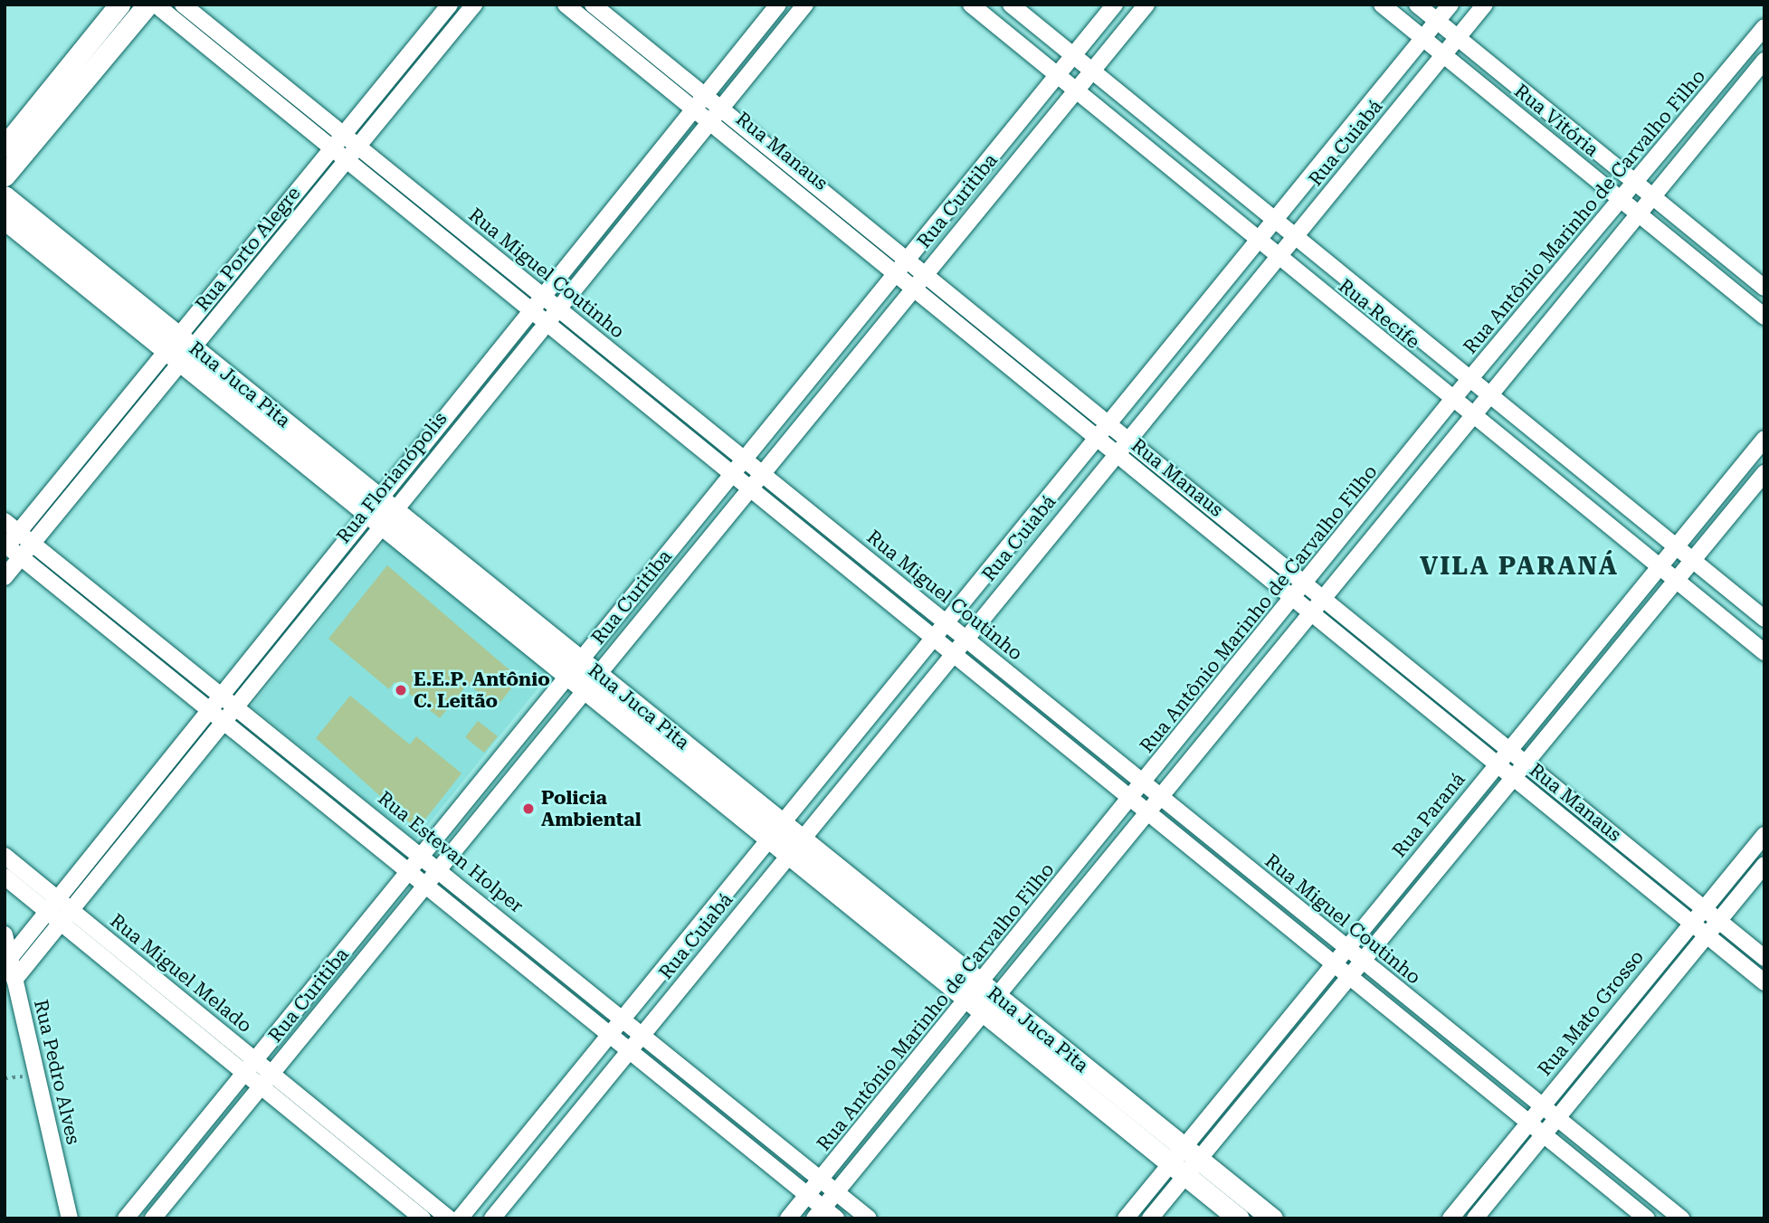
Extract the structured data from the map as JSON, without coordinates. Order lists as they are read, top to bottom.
{
  "streets": {
    "street": [
      "Rua Vitória",
      "Rua Cuiabá",
      "Rua Manaus",
      "Rua Curitiba",
      "Rua Antônio Marinho de Carvalho Filho",
      "Rua Porto Alegre",
      "Rua Miguel Coutinho",
      "Rua Recife",
      "Rua Juca Pita",
      "Rua Florianópolis",
      "Rua Paraná",
      "Rua Estevan Holper",
      "Rua Miguel Melado",
      "Rua Mato Grosso",
      "Rua Pedro Alves"
    ]
  },
  "crossings": [
    ["Rua Vitória", "Rua Cuiabá"],
    ["Rua Vitória", "Rua Antônio Marinho de Carvalho Filho"],
    ["Rua Cuiabá", "Rua Manaus"],
    ["Rua Cuiabá", "Rua Miguel Coutinho"],
    ["Rua Cuiabá", "Rua Recife"],
    ["Rua Cuiabá", "Rua Juca Pita"],
    ["Rua Cuiabá", "Rua Estevan Holper"],
    ["Rua Manaus", "Rua Curitiba"],
    ["Rua Manaus", "Rua Antônio Marinho de Carvalho Filho"],
    ["Rua Manaus", "Rua Florianópolis"],
    ["Rua Manaus", "Rua Paraná"],
    ["Rua Manaus", "Rua Mato Grosso"],
    ["Rua Curitiba", "Rua Miguel Coutinho"],
    ["Rua Curitiba", "Rua Recife"],
    ["Rua Curitiba", "Rua Juca Pita"],
    ["Rua Curitiba", "Rua Estevan Holper"],
    ["Rua Curitiba", "Rua Miguel Melado"],
    ["Rua Antônio Marinho de Carvalho Filho", "Rua Miguel Coutinho"],
    ["Rua Antônio Marinho de Carvalho Filho", "Rua Recife"],
    ["Rua Antônio Marinho de Carvalho Filho", "Rua Juca Pita"],
    ["Rua Antônio Marinho de Carvalho Filho", "Rua Estevan Holper"],
    ["Rua Porto Alegre", "Rua Miguel Coutinho"],
    ["Rua Porto Alegre", "Rua Juca Pita"],
    ["Rua Porto Alegre", "Rua Estevan Holper"],
    ["Rua Miguel Coutinho", "Rua Florianópolis"],
    ["Rua Miguel Coutinho", "Rua Paraná"],
    ["Rua Miguel Coutinho", "Rua Mato Grosso"],
    ["Rua Recife", "Rua Paraná"],
    ["Rua Juca Pita", "Rua Florianópolis"],
    ["Rua Juca Pita", "Rua Paraná"],
    ["Rua Florianópolis", "Rua Estevan Holper"],
    ["Rua Florianópolis", "Rua Miguel Melado"],
    ["Rua Florianópolis", "Rua Pedro Alves"]
  ],
  "districts": ["VILA PARANÁ"],
  "places": ["E.E.P. Antônio C. Leitão", "Policia Ambiental"]
}
